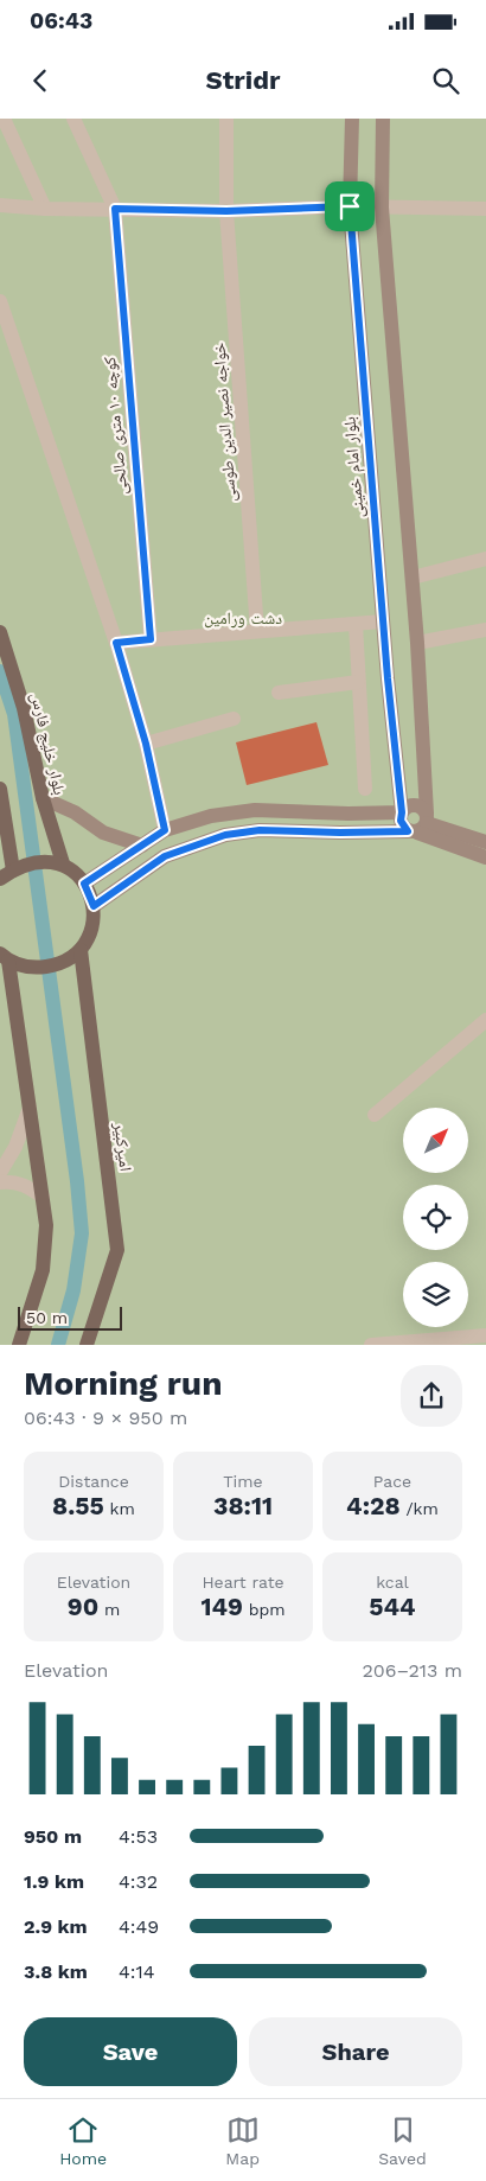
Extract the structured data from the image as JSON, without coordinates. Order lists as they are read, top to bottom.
{
  "streets": {
    "main road": ["بلوار امام خمینی", "بلوار خلیج فارس", "امیرکبیر"],
    "street": ["خواجه نصیر الدین طوسی", "کوچه ۱۰ متری صالحی"]
  },
  "parks": ["دشت ورامین"],
  "scale_bar": "50 m",
  "north": "top right",
  "page": {
    "status": "06:43",
    "header": "Stridr",
    "scale": "50 m",
    "heading": ["Morning run", "06:43 · 9 × 950 m"],
    "stats": [
      ["Distance", "8.55 km"],
      ["Time", "38:11"],
      ["Pace", "4:28 /km"],
      ["Elevation", "90 m"],
      ["Heart rate", "149 bpm"],
      ["kcal", "544"]
    ],
    "chart": ["Elevation", "206–213 m"],
    "list": [
      {
        "name": "950 m",
        "note": "4:53"
      },
      {
        "name": "1.9 km",
        "note": "4:32"
      },
      {
        "name": "2.9 km",
        "note": "4:49"
      },
      {
        "name": "3.8 km",
        "note": "4:14"
      }
    ],
    "buttons": ["Save", "Share"],
    "tabs": ["Home", "Map", "Saved"]
  }
}
